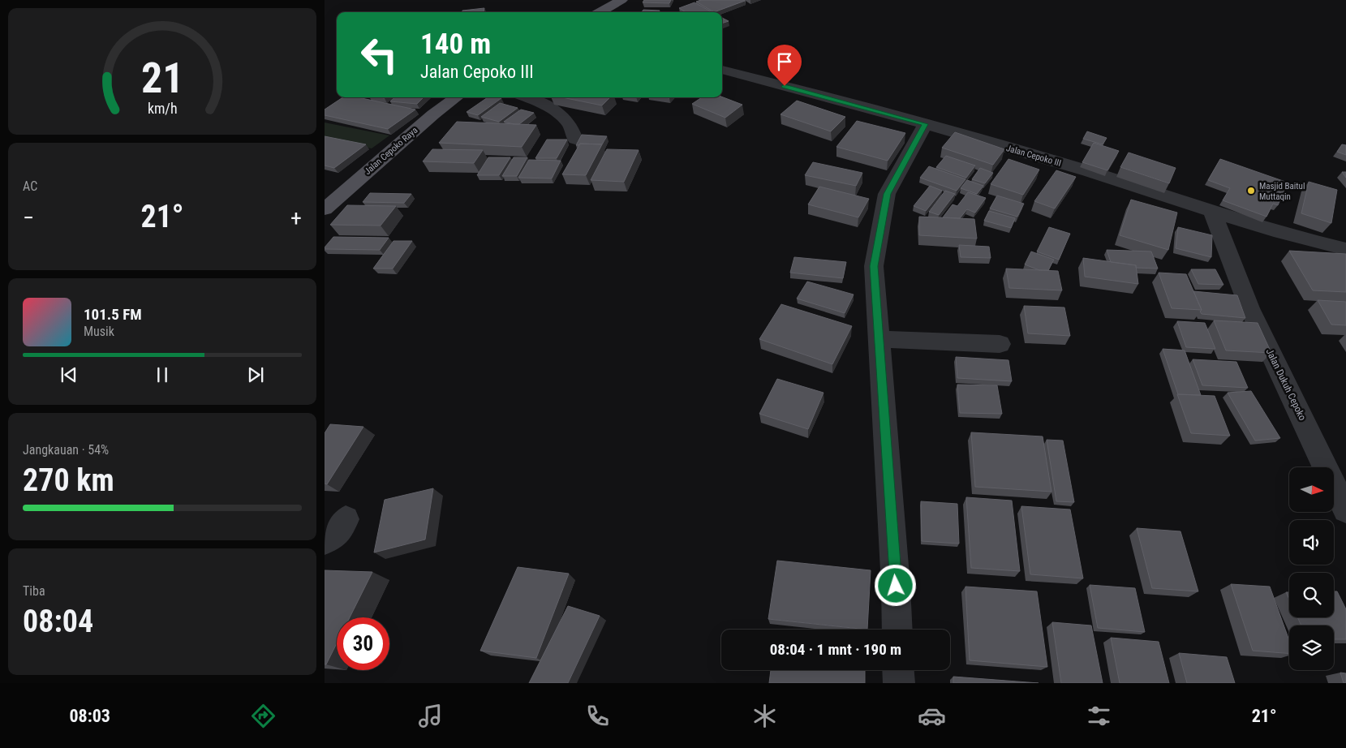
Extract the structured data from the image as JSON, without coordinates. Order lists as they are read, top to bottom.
{
  "streets": {
    "main road": ["Jalan Cepoko Raya"],
    "street": ["Jalan Cepoko III", "Jalan Dukuh Cepoko"]
  },
  "crossings": [
    ["Jalan Cepoko III", "Jalan Dukuh Cepoko"]
  ],
  "places": ["Masjid Baitul Muttaqin"],
  "north": "right",
  "page": {
    "turn": ["140 m", "Jalan Cepoko III"],
    "tile": [
      "AC",
      ["Jangkauan · 54%", "270 km"],
      ["Tiba", "08:04"]
    ],
    "heat": ["−", "21°", "+"],
    "song": ["101.5 FM", "Musik"],
    "limit": "30",
    "trip": "08:04 · 1 mnt · 190 m",
    "tabs": ["08:03", "21°"],
    "gauge": ["21", "km/h"]
  }
}
